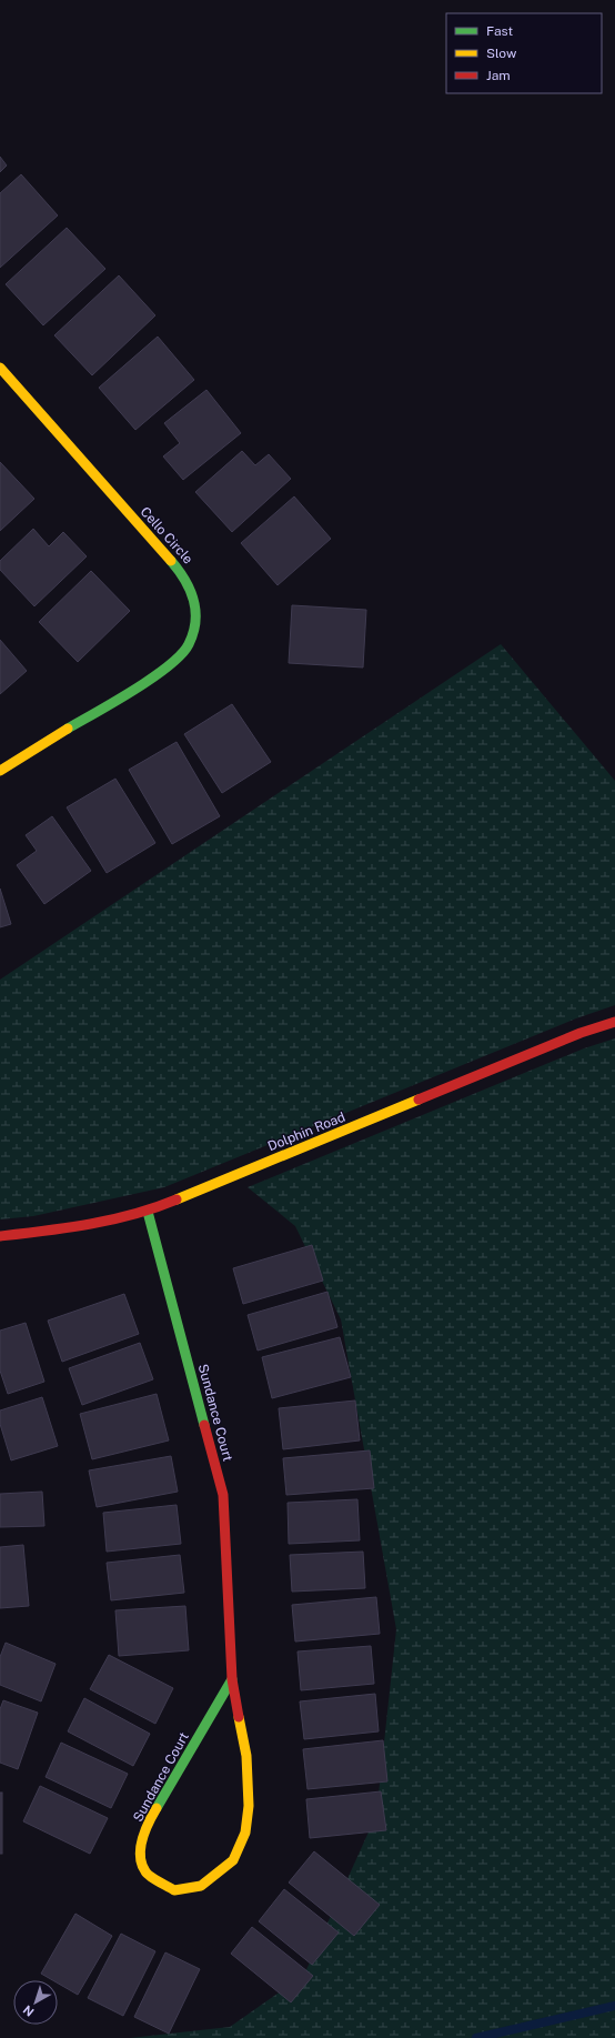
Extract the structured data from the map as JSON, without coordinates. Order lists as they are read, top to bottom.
{
  "streets": {
    "street": ["Cello Circle", "Dolphin Road", "Sundance Court"]
  },
  "crossings": [
    ["Dolphin Road", "Sundance Court"]
  ],
  "legend": ["Fast", "Slow", "Jam"],
  "north": "bottom left"
}
